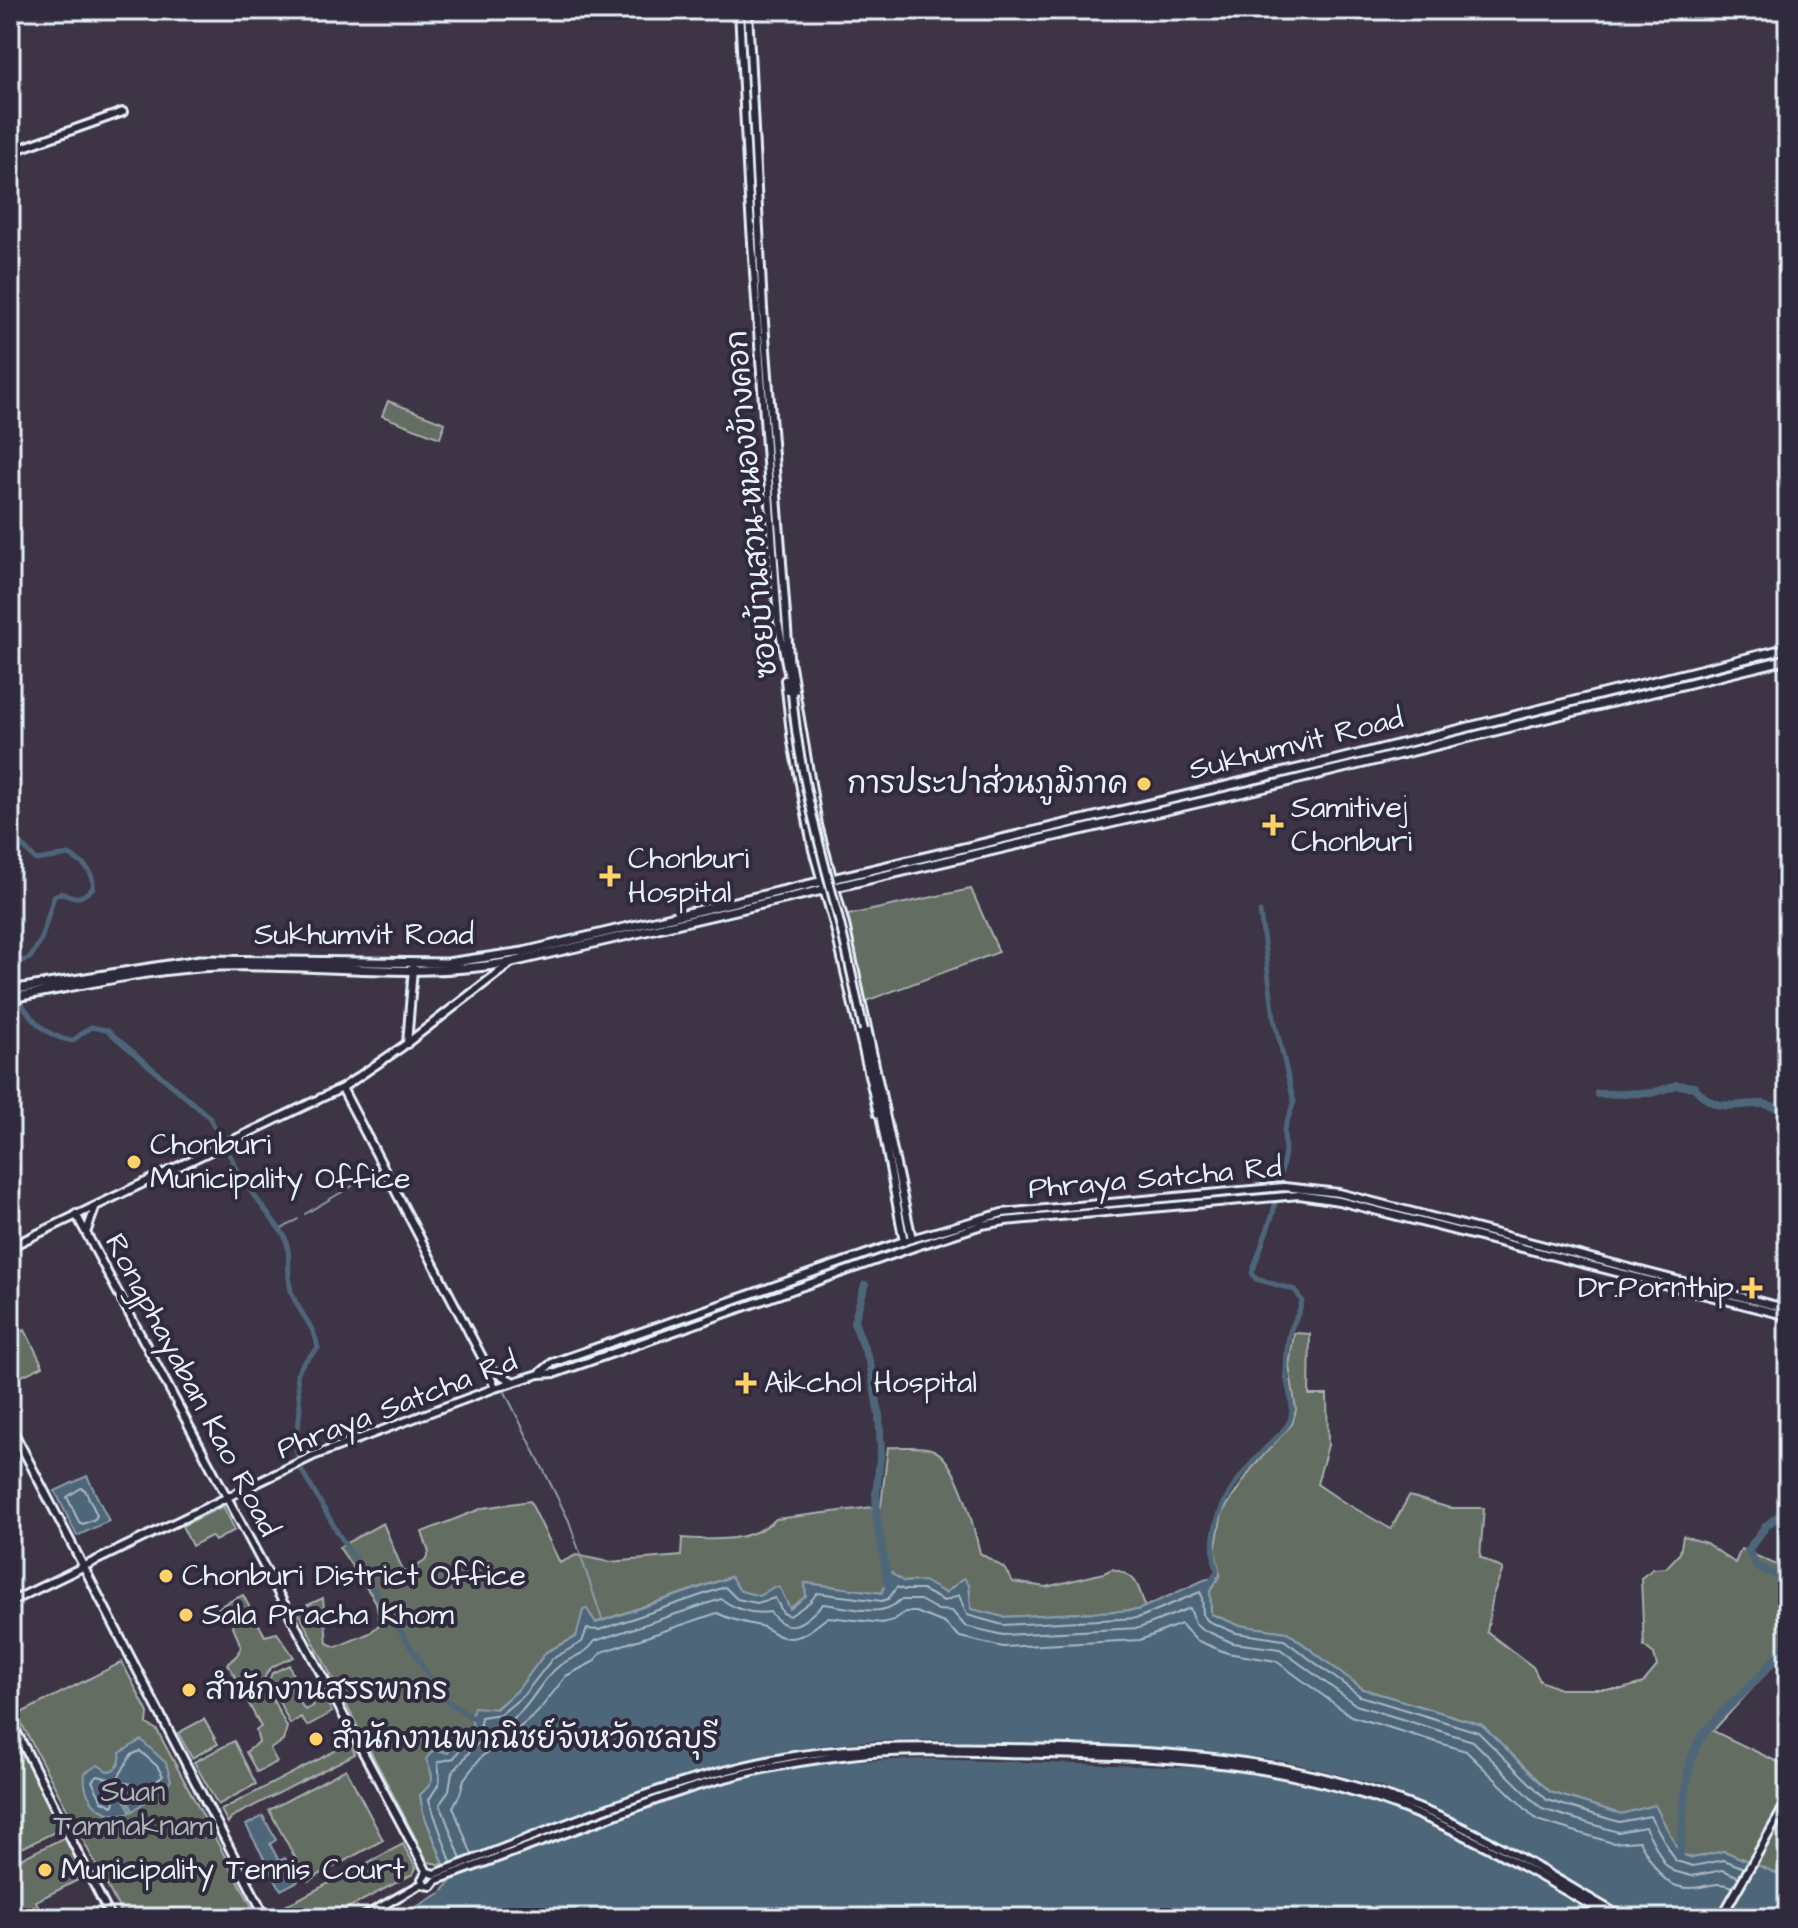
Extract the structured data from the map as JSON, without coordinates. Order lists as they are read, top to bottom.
{
  "streets": {
    "main road": [
      "ซอยบ้านสวน-หนองข้างคอก",
      "Sukhumvit Road",
      "Phraya Satcha Rd",
      "Rongphayaban Kao Road"
    ]
  },
  "crossings": [
    ["Phraya Satcha Rd", "Rongphayaban Kao Road"]
  ],
  "parks": ["Suan Tamnaknam"],
  "places": {
    "other": [
      "การประปาส่วนภูมิภาค",
      "Chonburi Municipality Office",
      "Chonburi District Office",
      "Sala Pracha Khom",
      "สำนักงานสรรพากร",
      "สำนักงานพาณิชย์จังหวัดชลบุรี",
      "Municipality Tennis Court"
    ],
    "health": [
      "Samitivej Chonburi",
      "Chonburi Hospital",
      "Dr.Pornthip",
      "Aikchol Hospital"
    ]
  }
}
